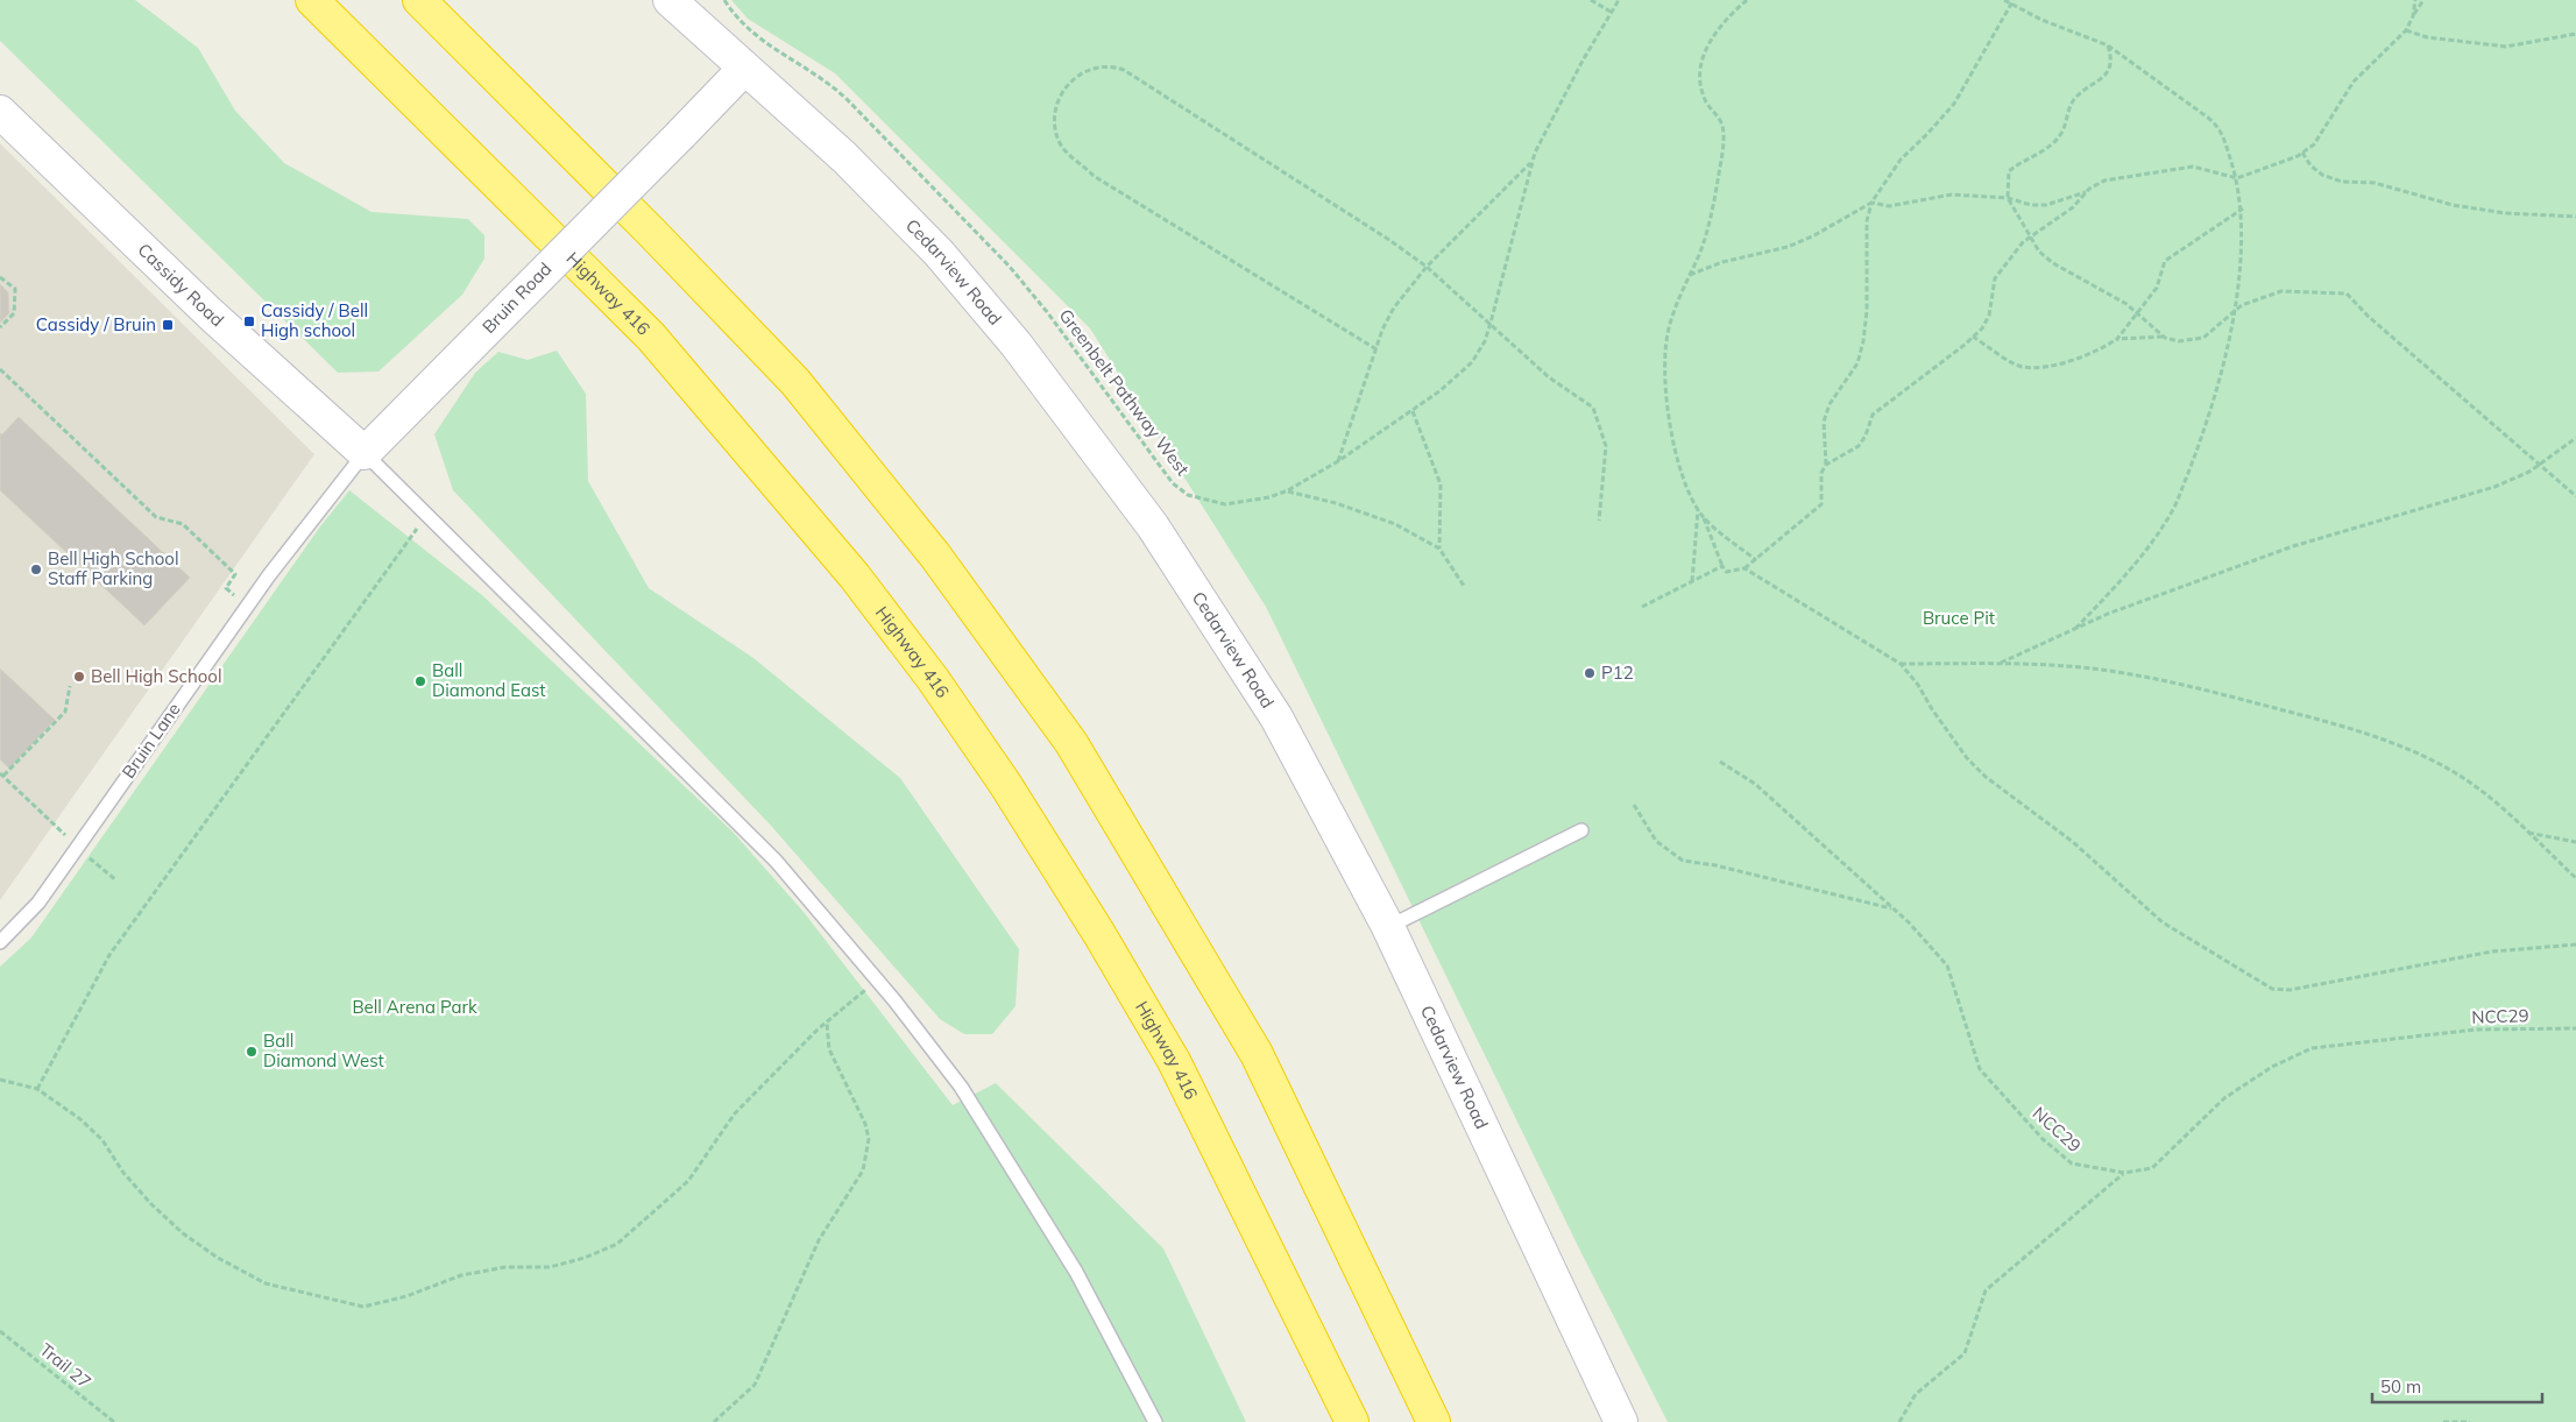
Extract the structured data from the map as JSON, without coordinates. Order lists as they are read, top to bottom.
{
  "streets": {
    "highway": ["Highway 416"],
    "main road": ["Cedarview Road", "Cassidy Road", "Bruin Road"],
    "lane": ["Bruin Lane"],
    "path": ["Greenbelt Pathway West", "NCC29", "Trail 27"]
  },
  "crossings": [
    ["Cedarview Road", "Bruin Road"],
    ["Cassidy Road", "Bruin Road"],
    ["Cassidy Road", "Bruin Lane"],
    ["Bruin Road", "Bruin Lane"]
  ],
  "parks": ["Bruce Pit", "Bell Arena Park"],
  "places": {
    "transit": ["Cassidy / Bell High school", "Cassidy / Bruin"],
    "other": [
      "Bell High School Staff Parking",
      "P12",
      "Bell High School",
      "Ball Diamond East",
      "Ball Diamond West"
    ]
  },
  "scale_bar": "50 m"
}
